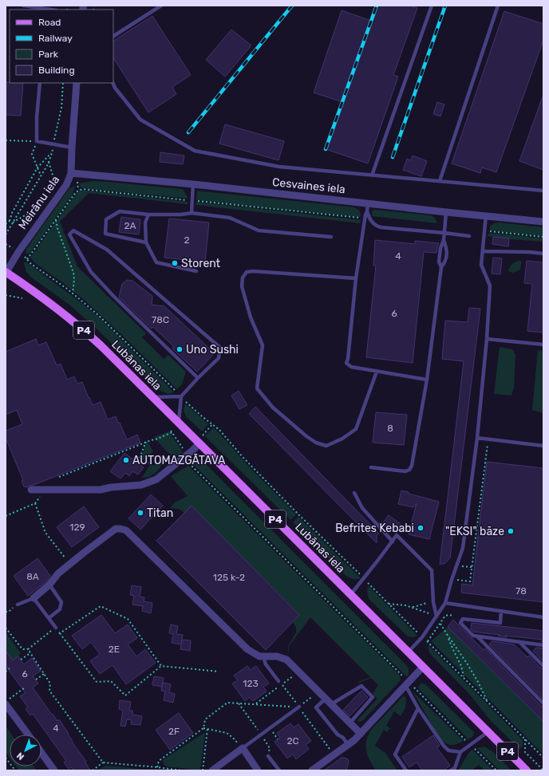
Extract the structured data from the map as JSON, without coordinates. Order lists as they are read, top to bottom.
{
  "streets": {
    "main road": ["P4", "Lubānas iela"],
    "street": ["Cesvaines iela", "Meirānu iela"]
  },
  "crossings": [
    ["Cesvaines iela", "Meirānu iela"],
    ["Meirānu iela", "Lubānas iela"]
  ],
  "places": [
    "Storent",
    "Uno Sushi",
    "AUTOMAZGĀTAVA",
    "Titan",
    "Befrites Kebabi",
    "\"EKSI\" bāze"
  ],
  "house_numbers": [
    "2A",
    "2",
    "4",
    "6",
    "78C",
    "8",
    "129",
    "8A",
    "125 k-2",
    "78",
    "2E",
    "6",
    "123",
    "4",
    "2F",
    "2C"
  ],
  "legend": [
    "Road",
    "Railway",
    "Park",
    "Building"
  ],
  "north": "bottom left"
}
